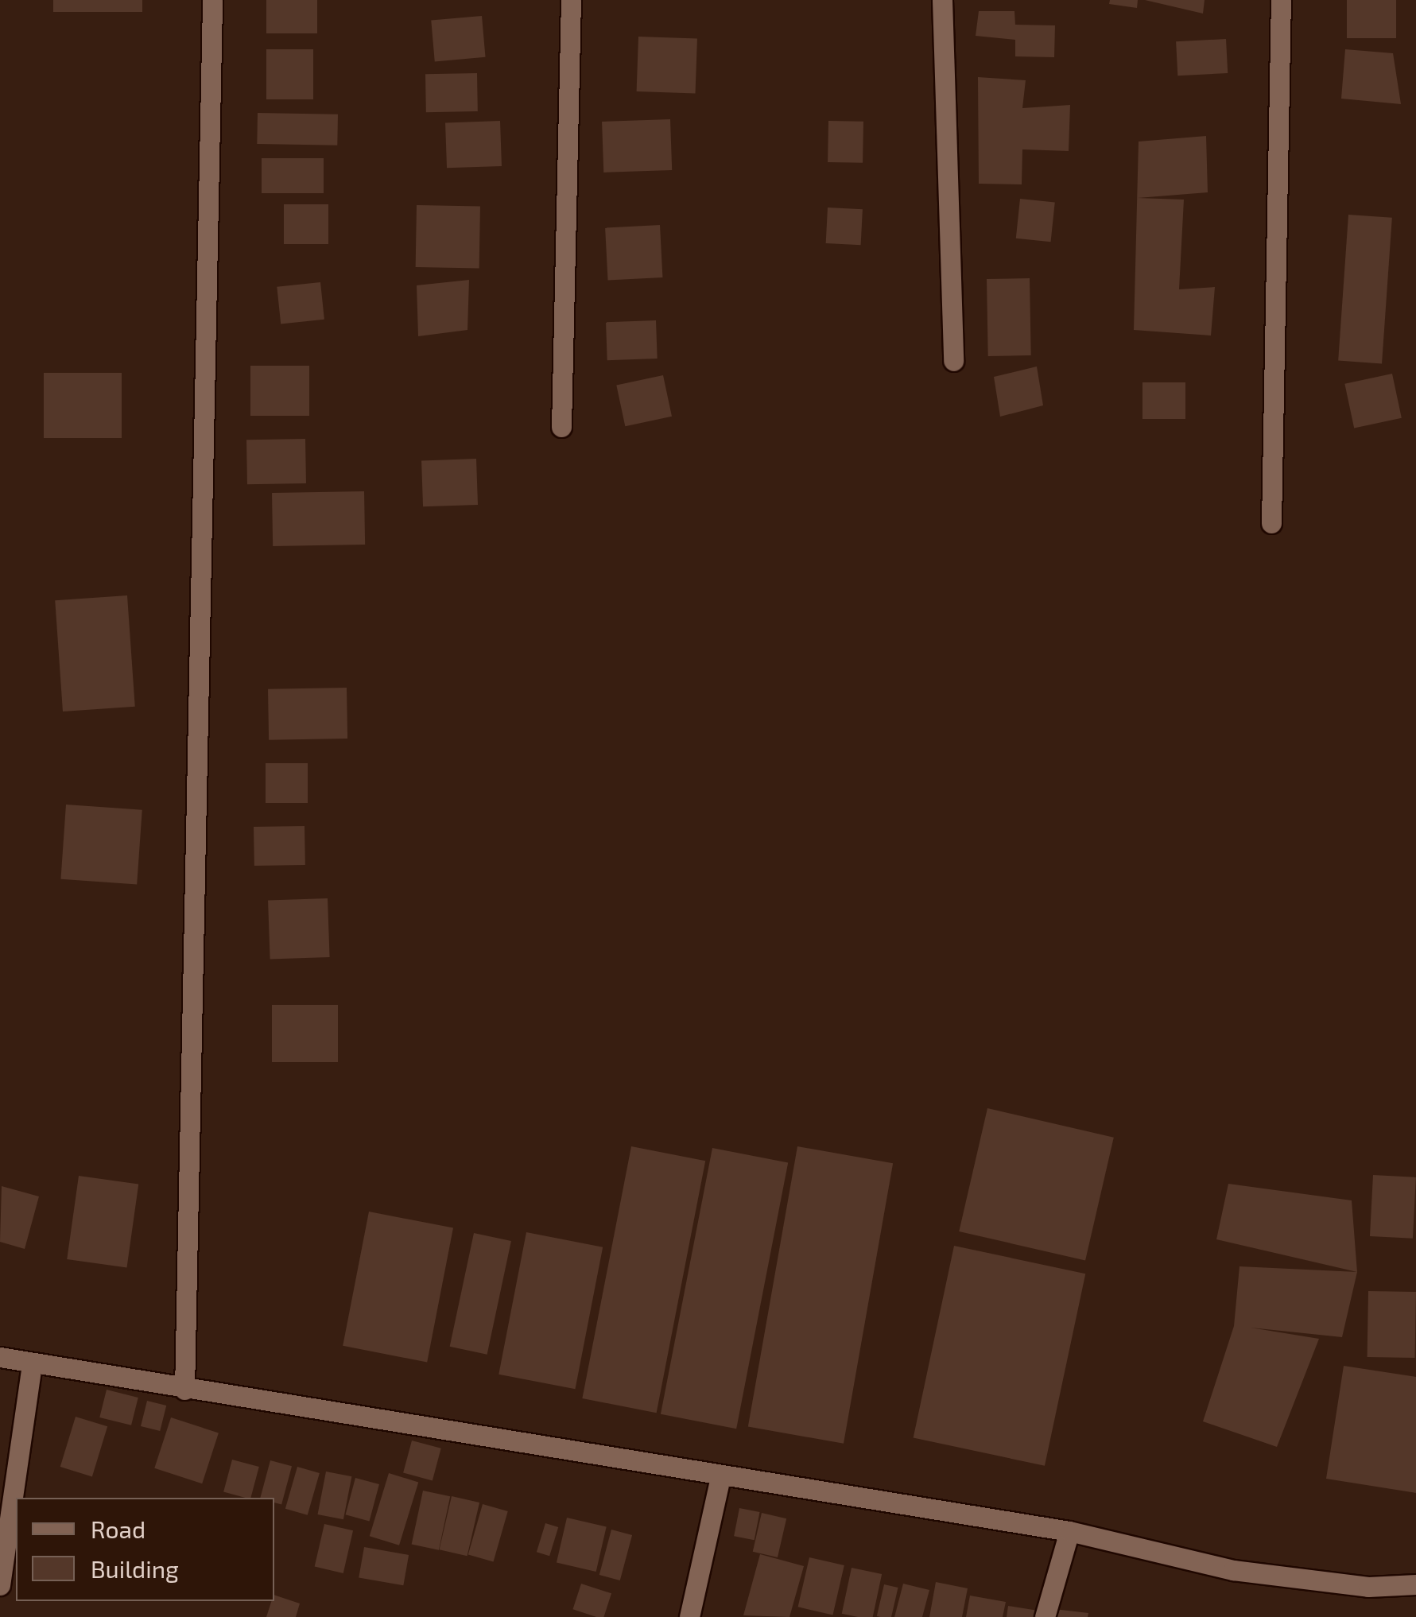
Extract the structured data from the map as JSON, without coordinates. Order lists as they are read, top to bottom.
{
  "legend": ["Road", "Building"]
}
